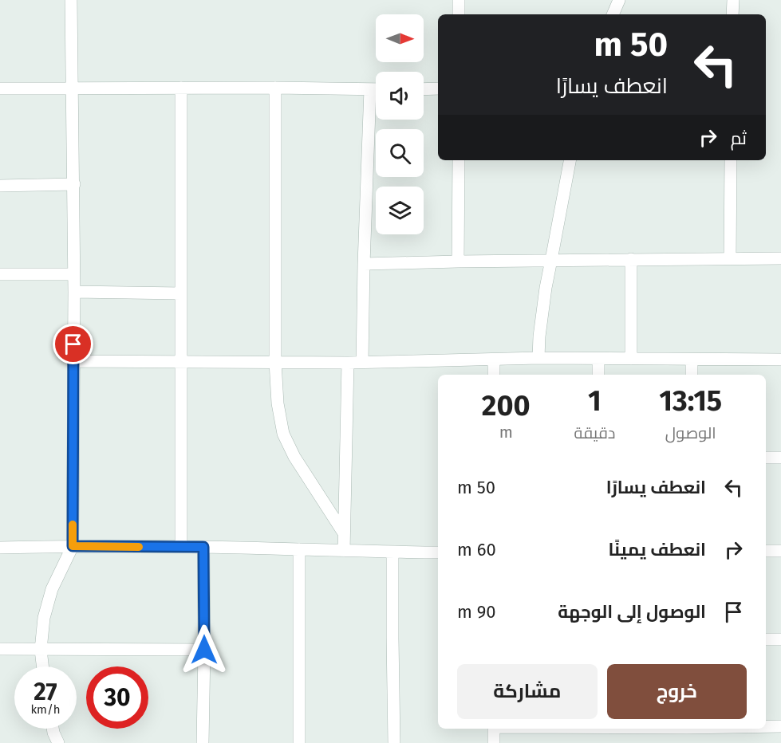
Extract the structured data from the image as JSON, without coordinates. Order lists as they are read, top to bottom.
{
  "north": "right",
  "page": {
    "turn": ["50 m", "انعطف يسارًا"],
    "then": "ثم",
    "eta": [
      "13:15",
      "الوصول",
      "1",
      "دقيقة",
      "200",
      "m"
    ],
    "list": [
      {
        "name": "انعطف يسارًا",
        "value": "50 m"
      },
      {
        "name": "انعطف يمينًا",
        "value": "60 m"
      },
      {
        "name": "الوصول إلى الوجهة",
        "value": "90 m"
      }
    ],
    "buttons": ["خروج", "مشاركة"],
    "speed": "27 km/h",
    "limit": "30"
  }
}
